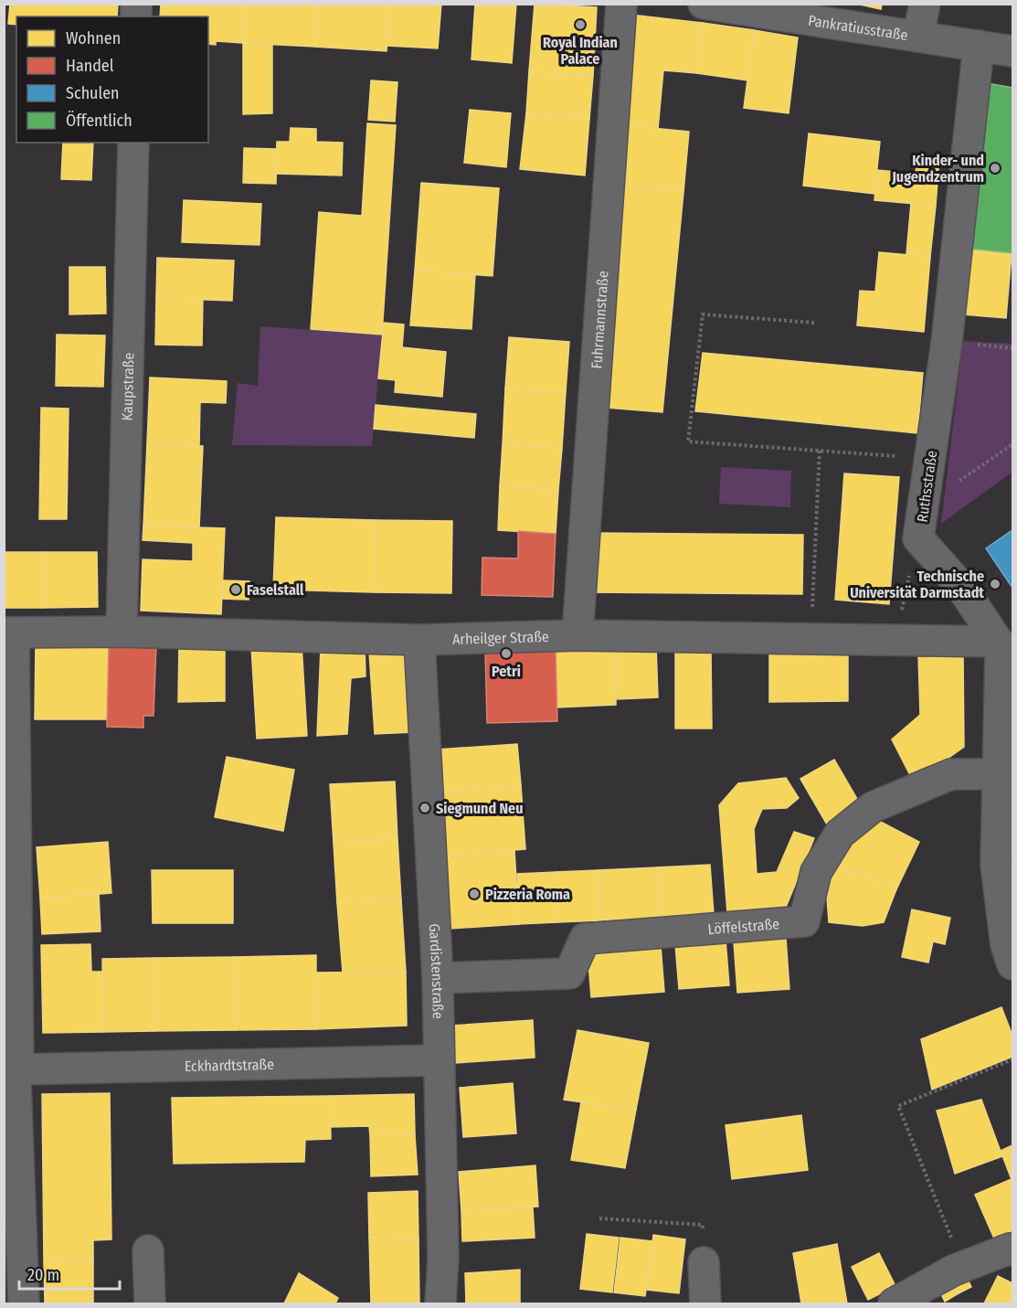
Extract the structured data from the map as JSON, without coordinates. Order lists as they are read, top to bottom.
{
  "streets": {
    "street": [
      "Pankratiusstraße",
      "Fuhrmannstraße",
      "Kaupstraße",
      "Ruthsstraße",
      "Arheilger Straße",
      "Löffelstraße",
      "Gardistenstraße",
      "Eckhardtstraße"
    ]
  },
  "crossings": [
    ["Pankratiusstraße", "Ruthsstraße"],
    ["Fuhrmannstraße", "Arheilger Straße"],
    ["Kaupstraße", "Arheilger Straße"],
    ["Ruthsstraße", "Arheilger Straße"],
    ["Ruthsstraße", "Löffelstraße"],
    ["Arheilger Straße", "Gardistenstraße"],
    ["Löffelstraße", "Gardistenstraße"],
    ["Gardistenstraße", "Eckhardtstraße"]
  ],
  "places": [
    "Royal Indian Palace",
    "Kinder- und Jugendzentrum",
    "Technische Universität Darmstadt",
    "Faselstall",
    "Petri",
    "Siegmund Neu",
    "Pizzeria Roma"
  ],
  "legend": [
    "Wohnen",
    "Handel",
    "Schulen",
    "Öffentlich"
  ],
  "scale_bar": "20 m"
}
